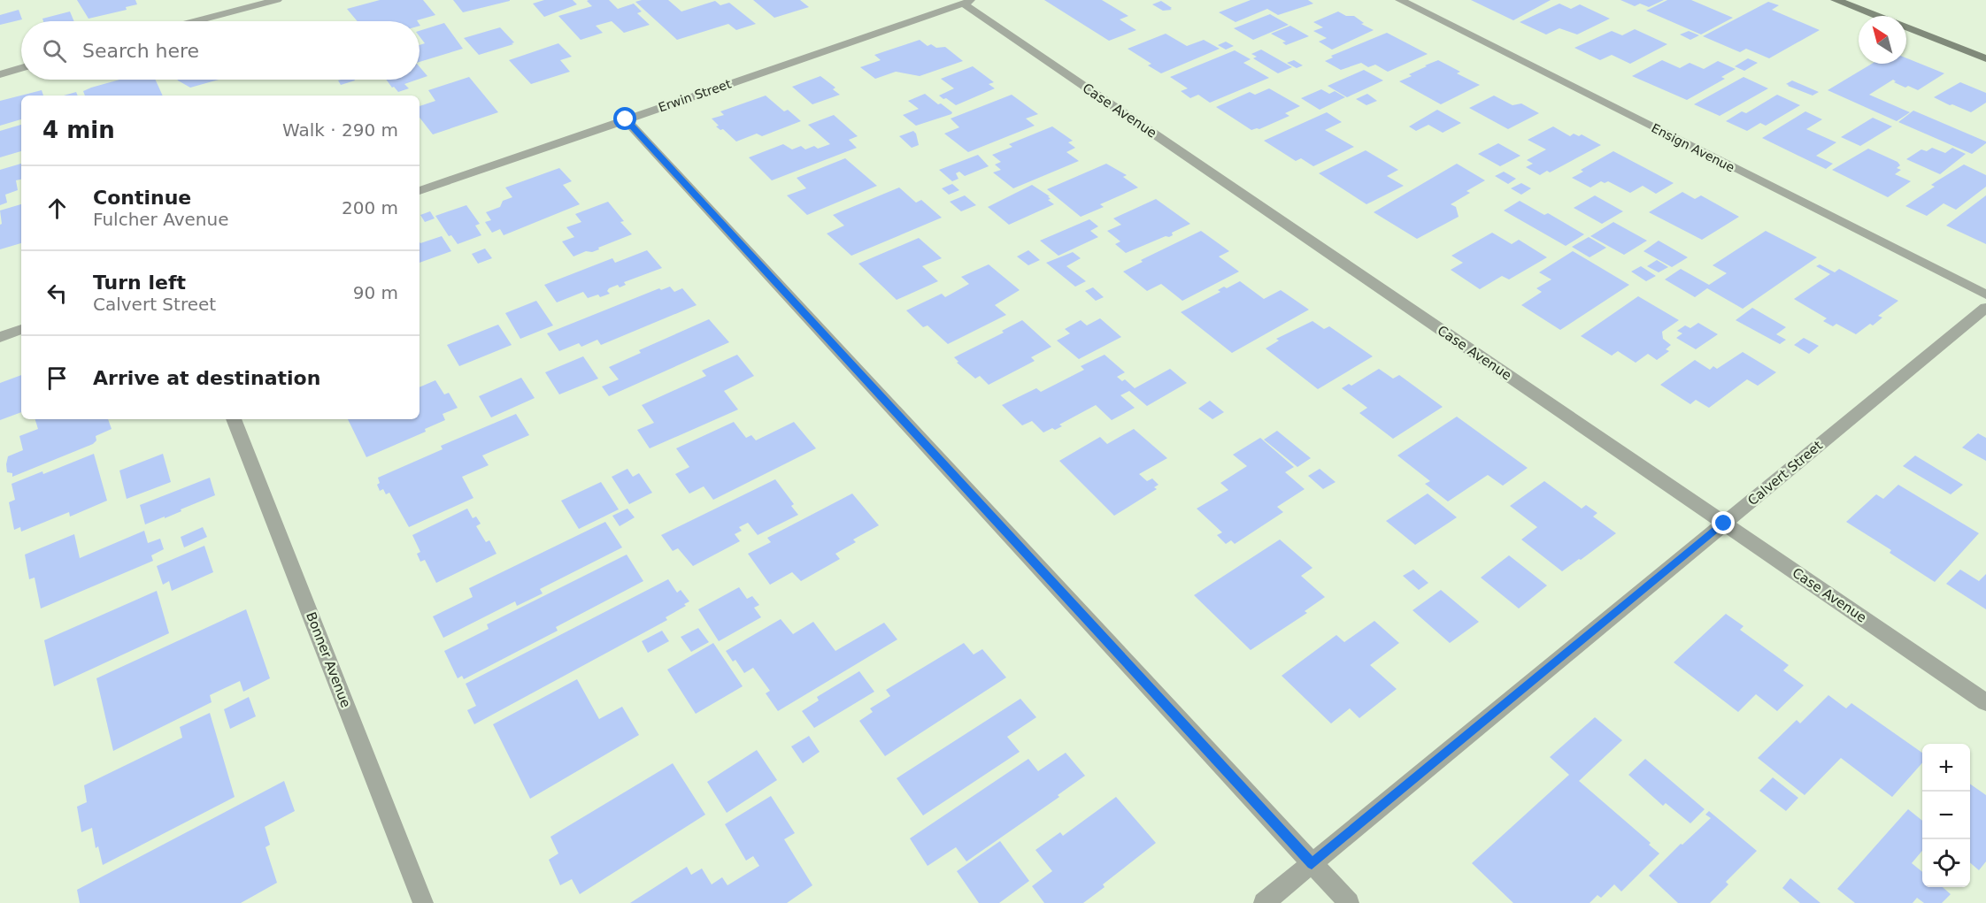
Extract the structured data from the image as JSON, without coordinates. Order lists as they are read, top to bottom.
{
  "streets": {
    "street": [
      "Erwin Street",
      "Case Avenue",
      "Ensign Avenue",
      "Calvert Street",
      "Bonner Avenue"
    ]
  },
  "crossings": [
    ["Erwin Street", "Case Avenue"],
    ["Case Avenue", "Calvert Street"]
  ],
  "north": "top left",
  "page": {
    "search": "Search here",
    "heading": ["4 min", "Walk · 290 m"],
    "list": [
      ["Continue", "Fulcher Avenue", "200 m"],
      ["Turn left", "Calvert Street", "90 m"],
      "Arrive at destination"
    ],
    "map_buttons": ["+", "−"]
  }
}
